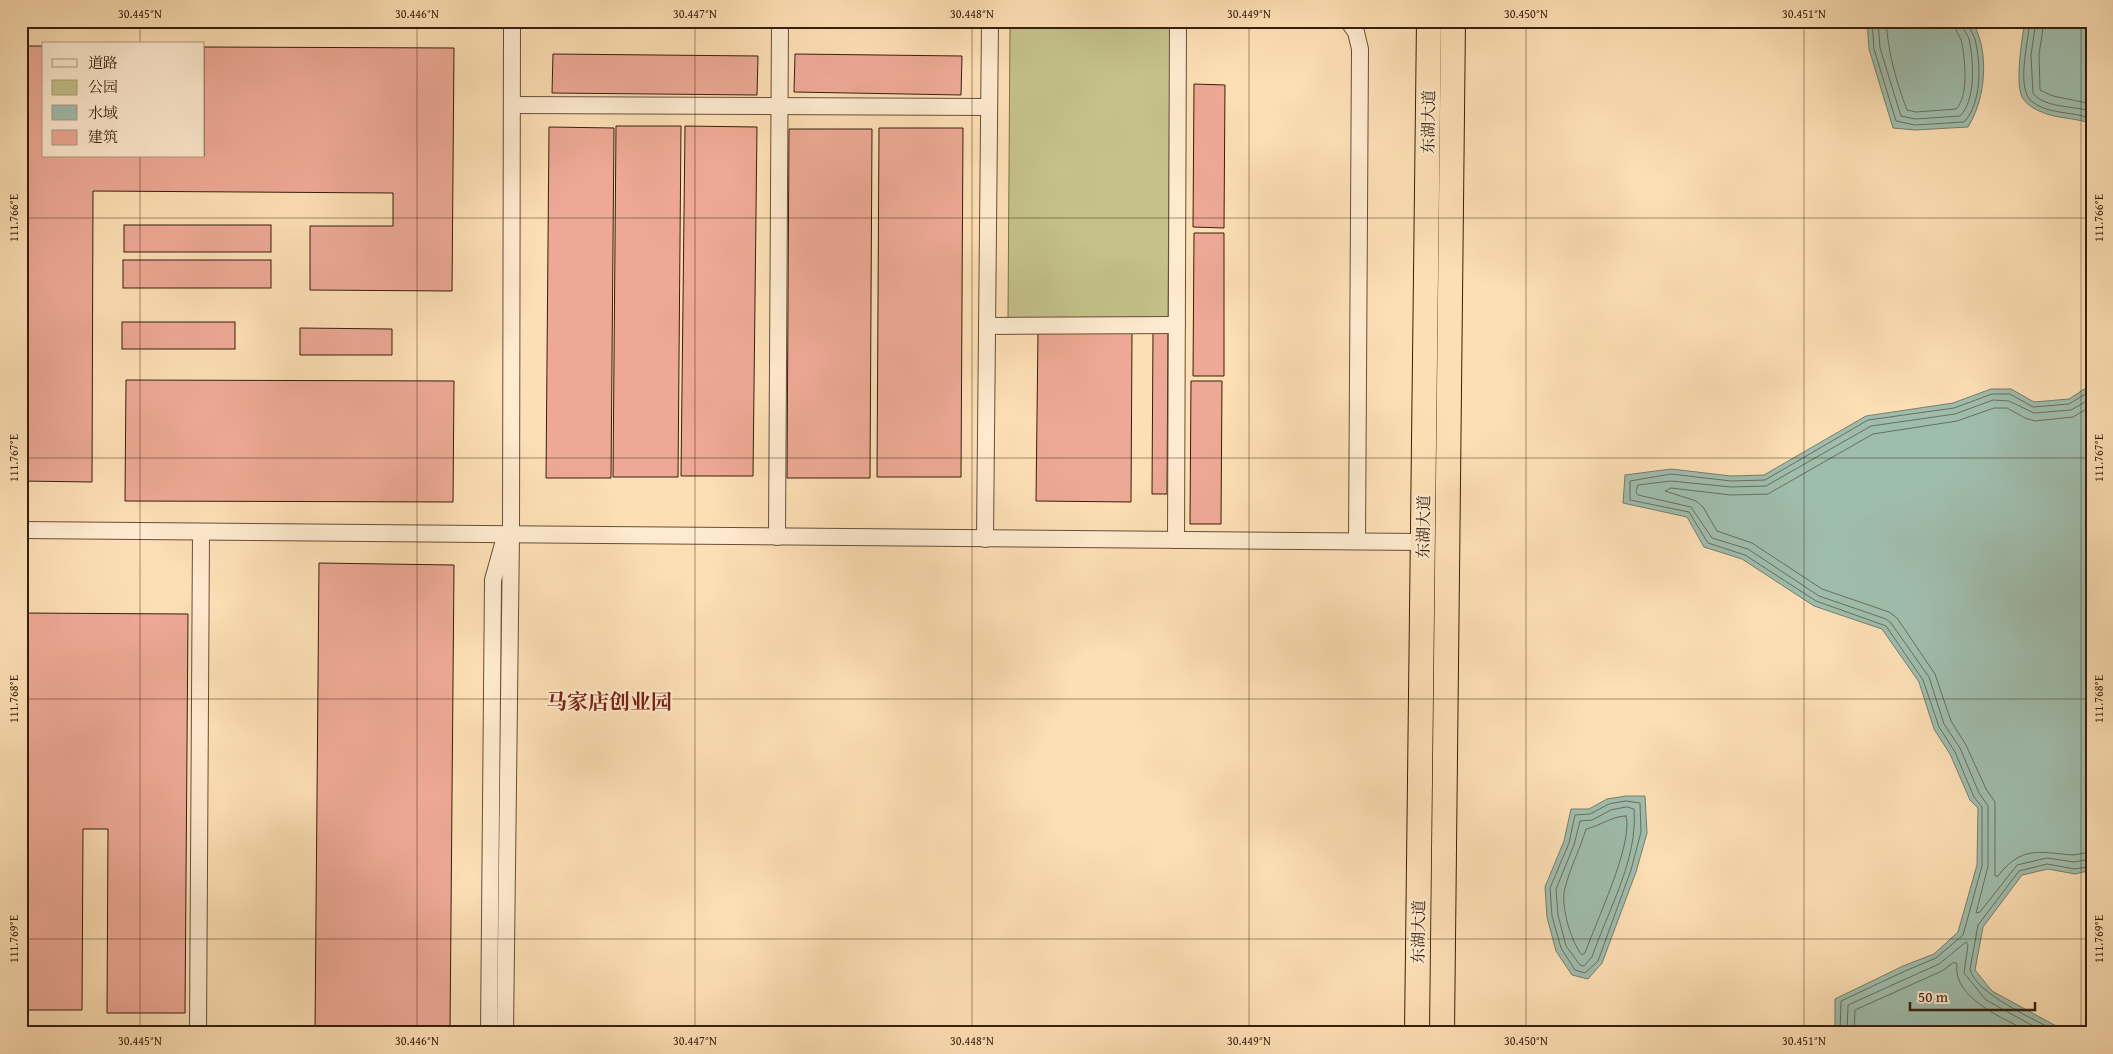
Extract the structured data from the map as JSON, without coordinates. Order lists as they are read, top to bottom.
{
  "streets": {
    "highway": ["东湖大道"]
  },
  "districts": ["马家店创业园"],
  "legend": [
    "道路",
    "公园",
    "水域",
    "建筑"
  ],
  "scale_bar": "50 m",
  "coordinates": [
    "30.445°N",
    "30.446°N",
    "30.447°N",
    "30.448°N",
    "30.449°N",
    "30.450°N",
    "30.451°N",
    "111.766°E",
    "111.767°E",
    "111.768°E",
    "111.769°E"
  ]
}
